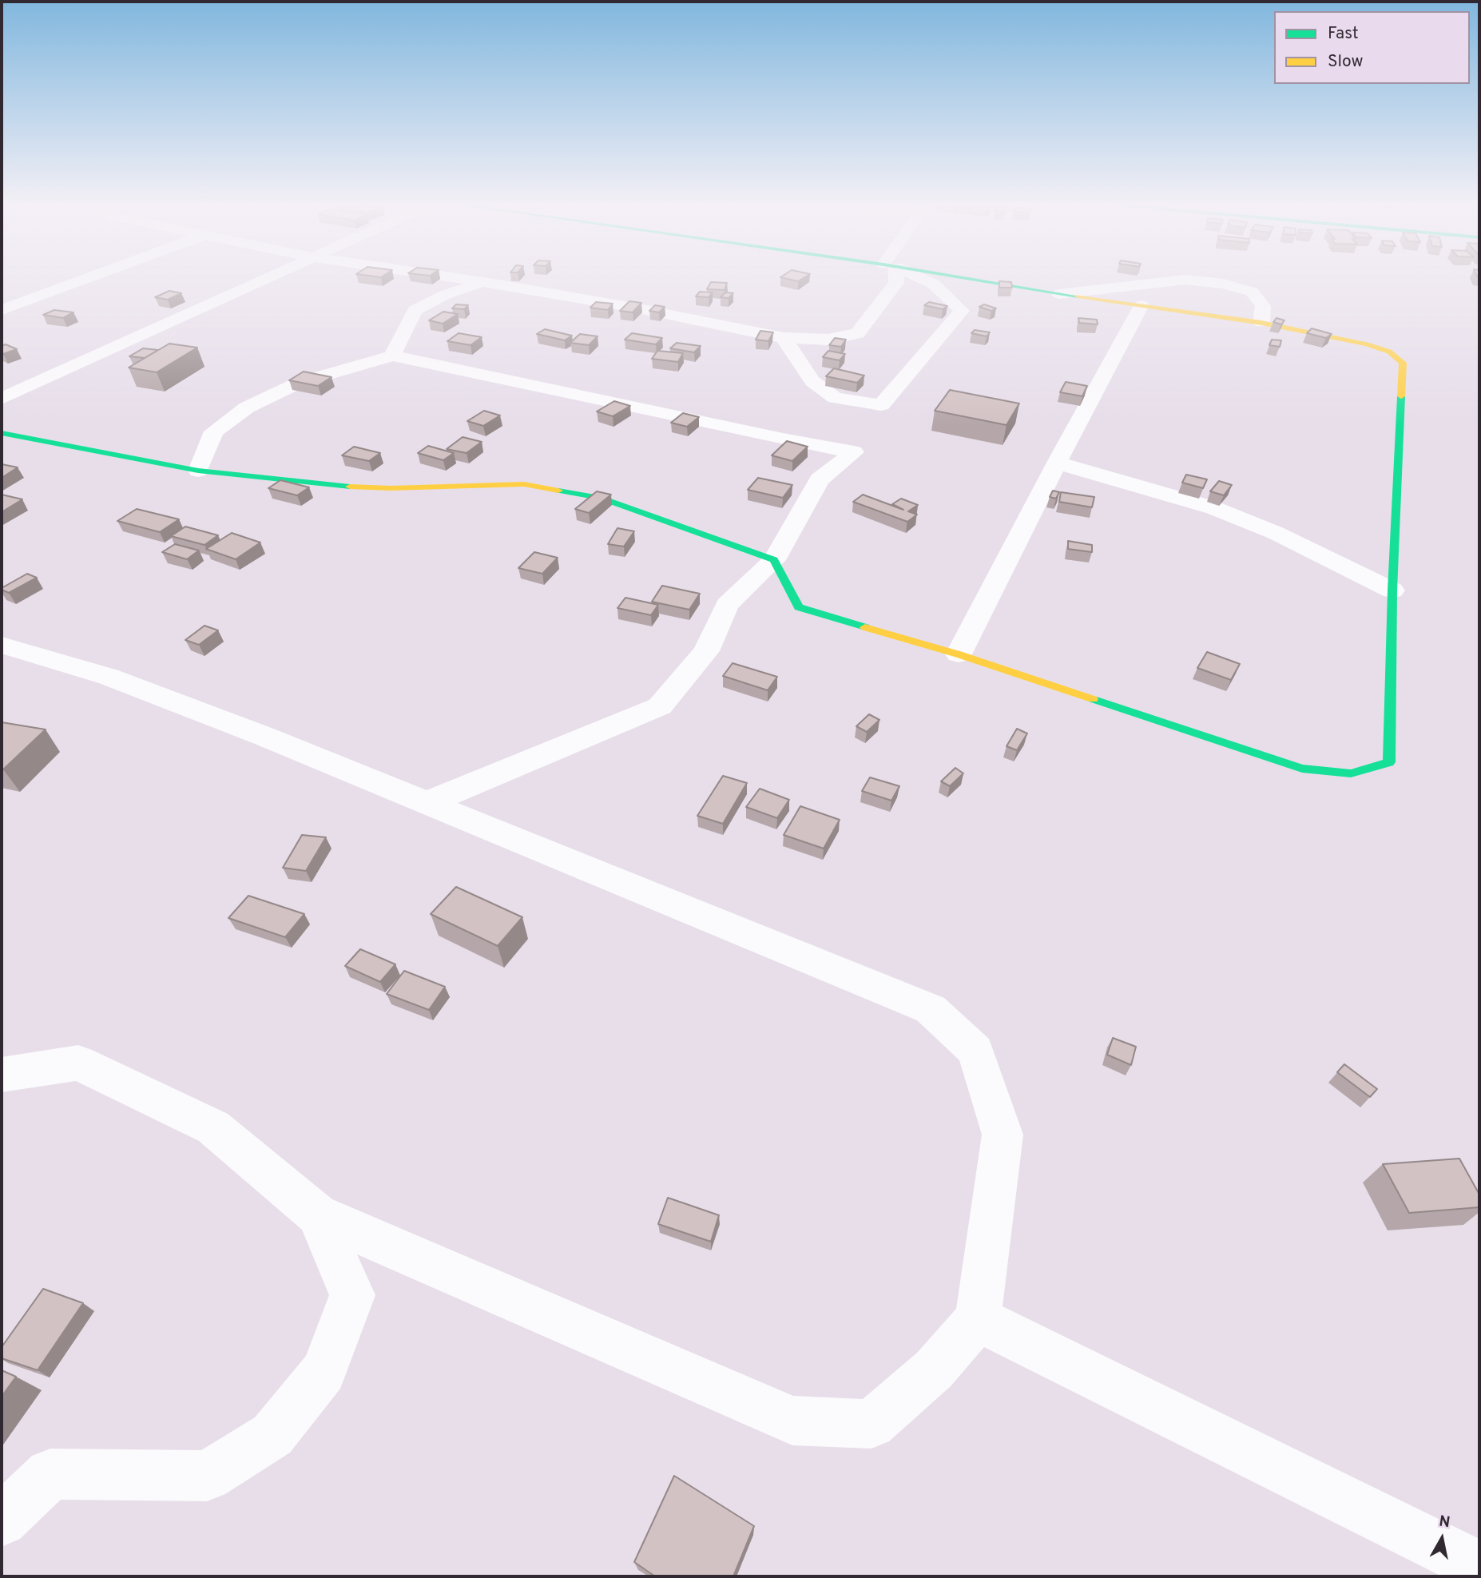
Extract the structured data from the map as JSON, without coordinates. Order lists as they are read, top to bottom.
{
  "legend": ["Fast", "Slow"],
  "north": "top"
}
